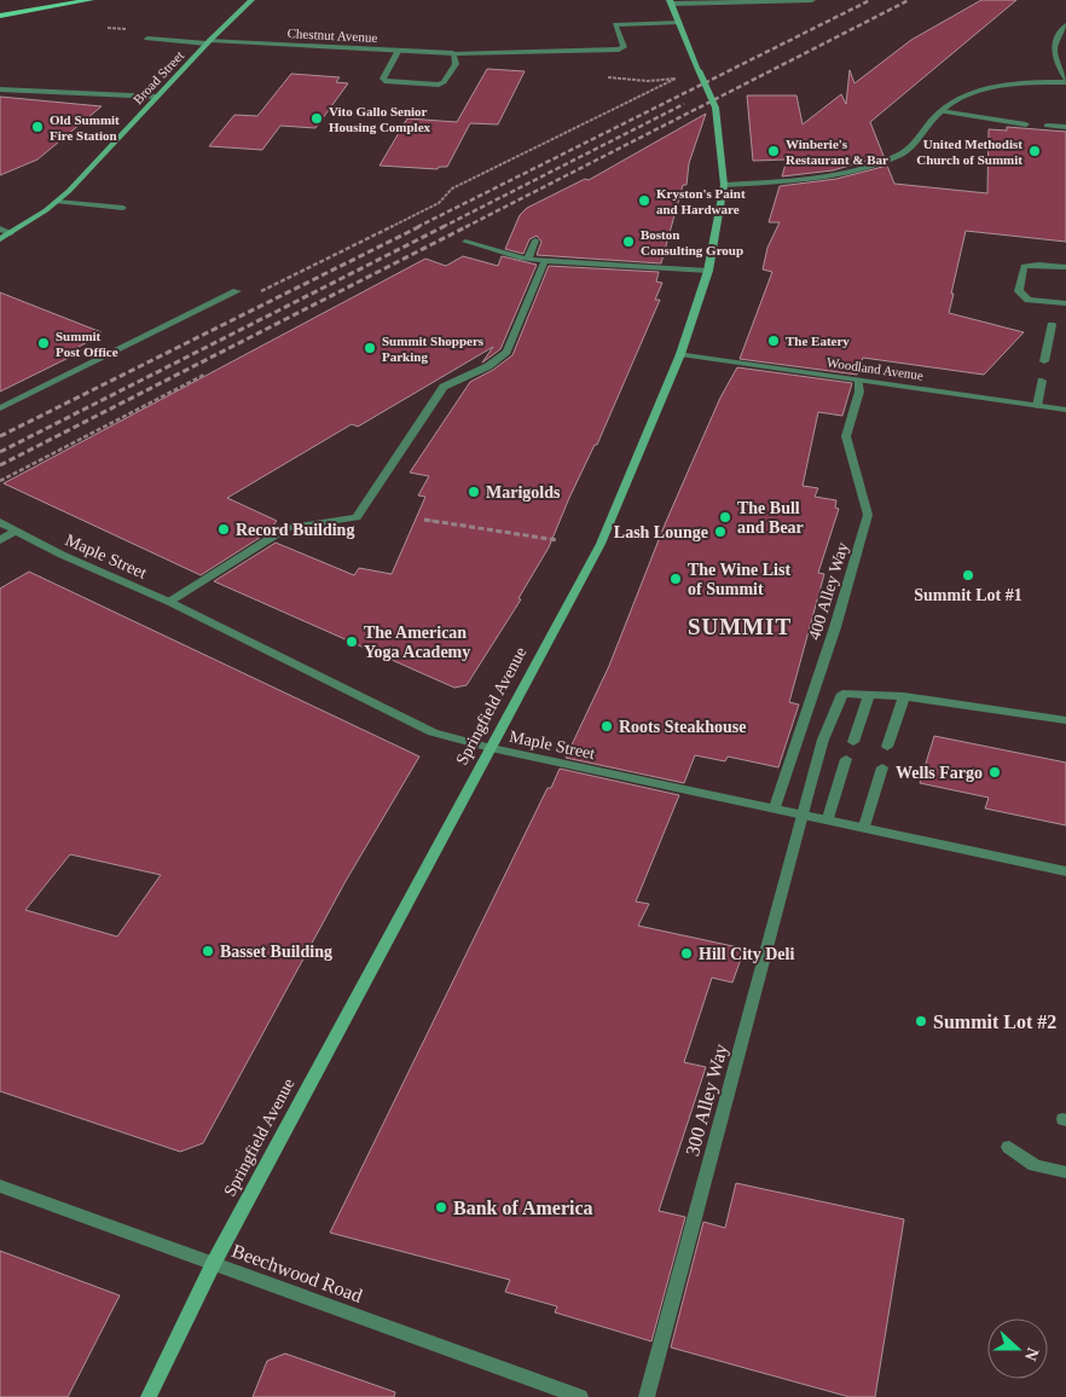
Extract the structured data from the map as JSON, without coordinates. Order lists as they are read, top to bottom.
{
  "streets": {
    "main road": ["Broad Street", "Springfield Avenue"],
    "street": [
      "Chestnut Avenue",
      "Woodland Avenue",
      "Maple Street",
      "400 Alley Way",
      "300 Alley Way",
      "Beechwood Road"
    ]
  },
  "crossings": [
    ["Chestnut Avenue", "Broad Street"],
    ["Chestnut Avenue", "Springfield Avenue"],
    ["Woodland Avenue", "400 Alley Way"],
    ["Woodland Avenue", "Springfield Avenue"],
    ["Maple Street", "400 Alley Way"],
    ["Maple Street", "Springfield Avenue"],
    ["Maple Street", "300 Alley Way"],
    ["Springfield Avenue", "Beechwood Road"]
  ],
  "districts": ["SUMMIT"],
  "places": [
    "Vito Gallo Senior Housing Complex",
    "Old Summit Fire Station",
    "Winberie's Restaurant & Bar",
    "United Methodist Church of Summit",
    "Kryston's Paint and Hardware",
    "Boston Consulting Group",
    "The Eatery",
    "Summit Post Office",
    "Summit Shoppers Parking",
    "Marigolds",
    "The Bull and Bear",
    "Record Building",
    "Lash Lounge",
    "Summit Lot #1",
    "The Wine List of Summit",
    "The American Yoga Academy",
    "Roots Steakhouse",
    "Wells Fargo",
    "Basset Building",
    "Hill City Deli",
    "Summit Lot #2",
    "Bank of America"
  ],
  "north": "right"
}
